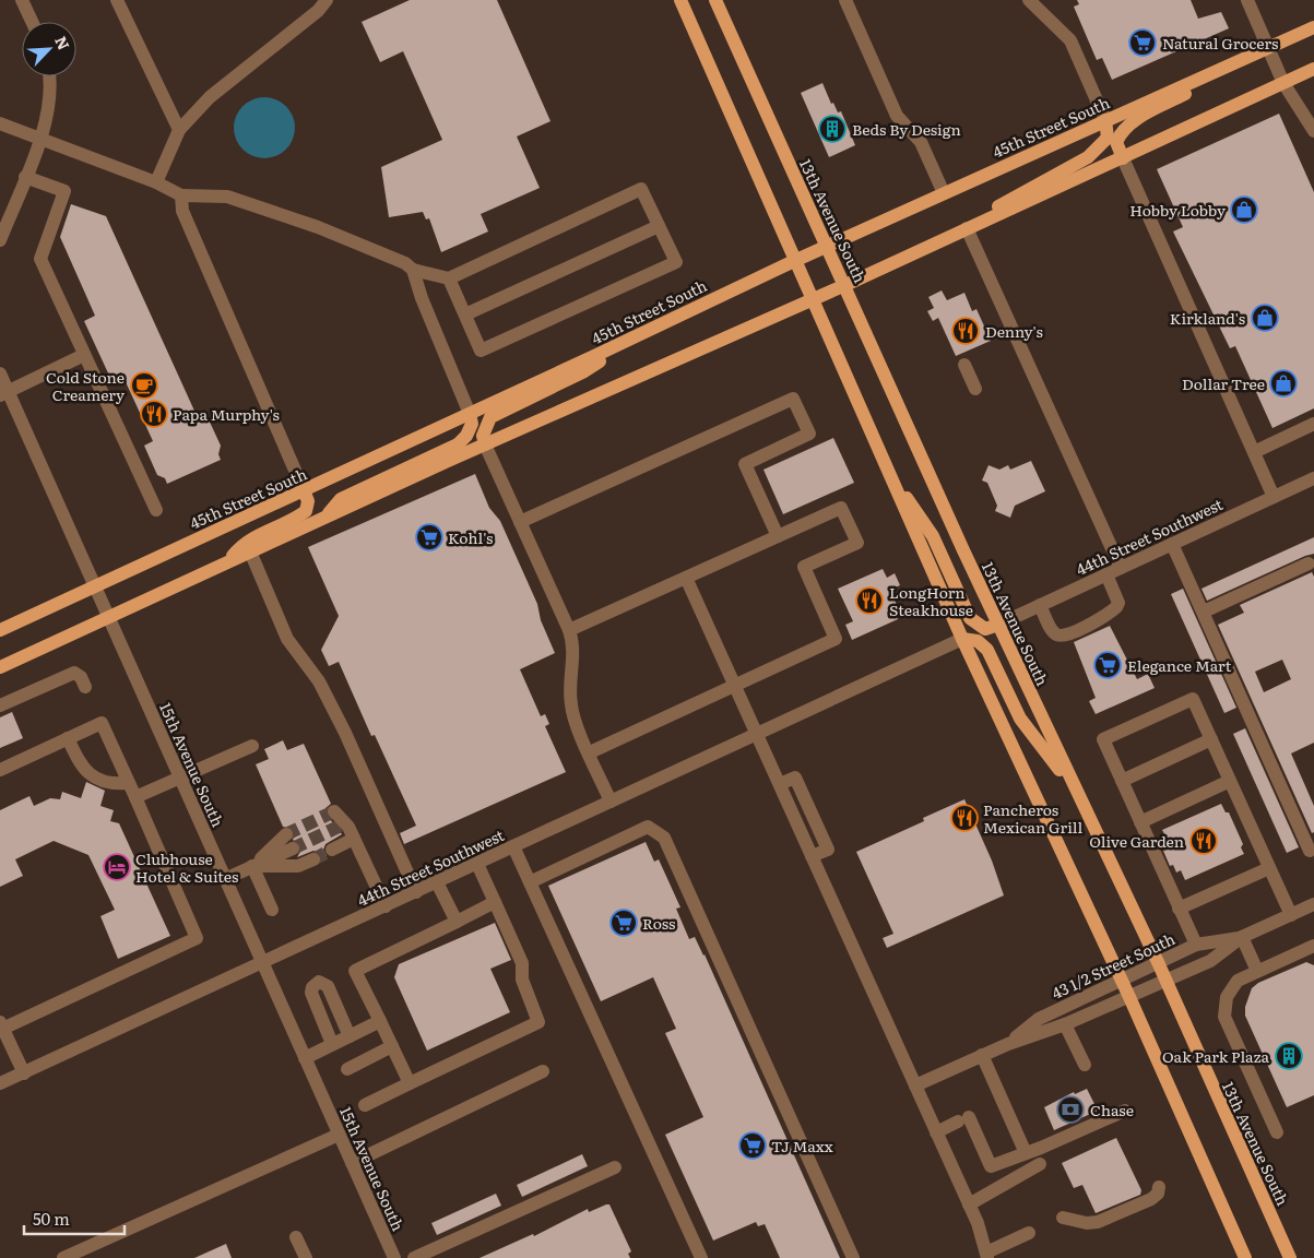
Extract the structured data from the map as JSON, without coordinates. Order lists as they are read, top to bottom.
{
  "streets": {
    "main road": ["45th Street South", "13th Avenue South"],
    "street": ["44th Street Southwest", "15th Avenue South", "43 1/2 Street South"]
  },
  "crossings": [
    ["45th Street South", "13th Avenue South"],
    ["45th Street South", "15th Avenue South"],
    ["13th Avenue South", "44th Street Southwest"],
    ["13th Avenue South", "43 1/2 Street South"],
    ["44th Street Southwest", "15th Avenue South"]
  ],
  "places": {
    "supermarket": [
      "Natural Grocers",
      "Kohl's",
      "Elegance Mart",
      "Ross",
      "TJ Maxx"
    ],
    "building": ["Beds By Design", "Oak Park Plaza"],
    "shop": ["Hobby Lobby", "Kirkland's", "Dollar Tree"],
    "restaurant": [
      "Denny's",
      "Papa Murphy's",
      "LongHorn Steakhouse",
      "Pancheros Mexican Grill",
      "Olive Garden"
    ],
    "cafe": ["Cold Stone Creamery"],
    "hotel": ["Clubhouse Hotel & Suites"],
    "bank": ["Chase"]
  },
  "scale_bar": "50 m",
  "north": "top right"
}
